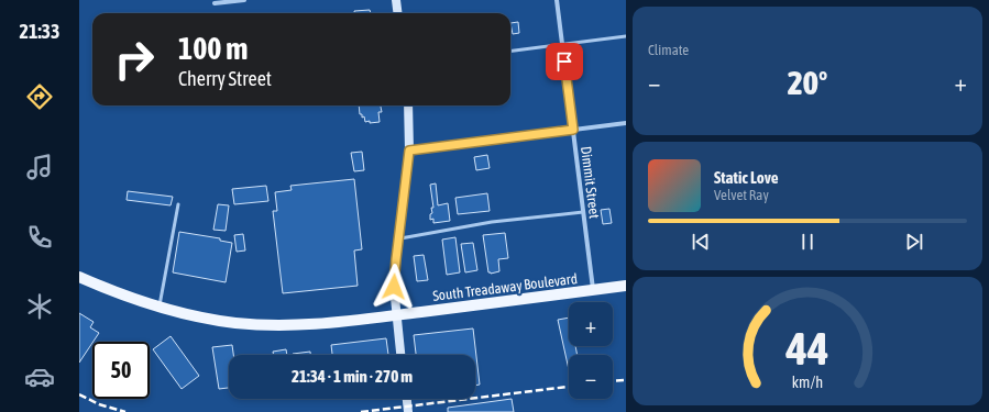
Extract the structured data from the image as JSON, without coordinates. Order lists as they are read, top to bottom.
{
  "streets": {
    "main road": ["South Treadaway Boulevard"],
    "street": ["Dimmit Street"]
  },
  "crossings": [
    ["Dimmit Street", "South Treadaway Boulevard"]
  ],
  "page": {
    "tabs": "21:33",
    "tile": "Climate",
    "turn": ["100 m", "Cherry Street"],
    "heat": ["−", "20°", "+"],
    "song": ["Static Love", "Velvet Ray"],
    "map_buttons": ["+", "−"],
    "limit": "50",
    "trip": "21:34 · 1 min · 270 m",
    "gauge": ["44", "km/h"]
  }
}
